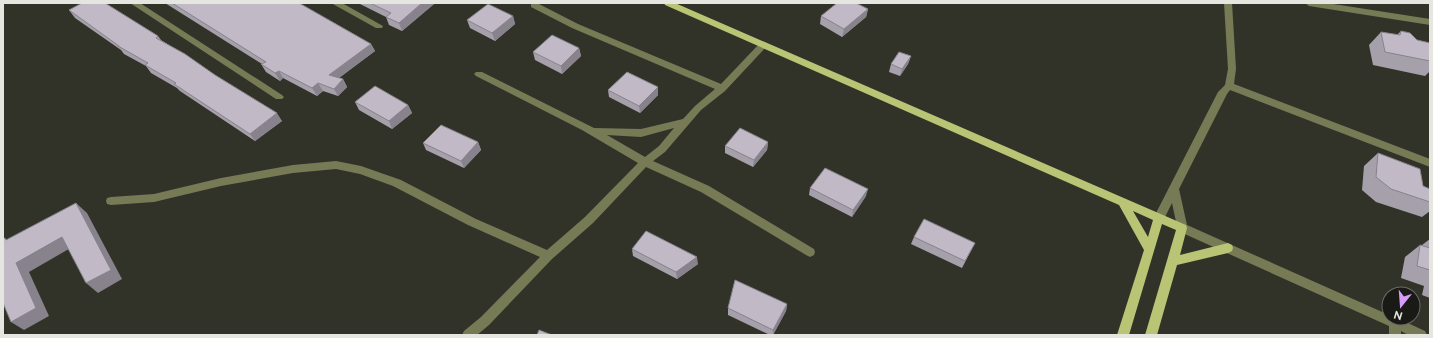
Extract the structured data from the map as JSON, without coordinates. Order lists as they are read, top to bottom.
{
  "north": "bottom"
}
